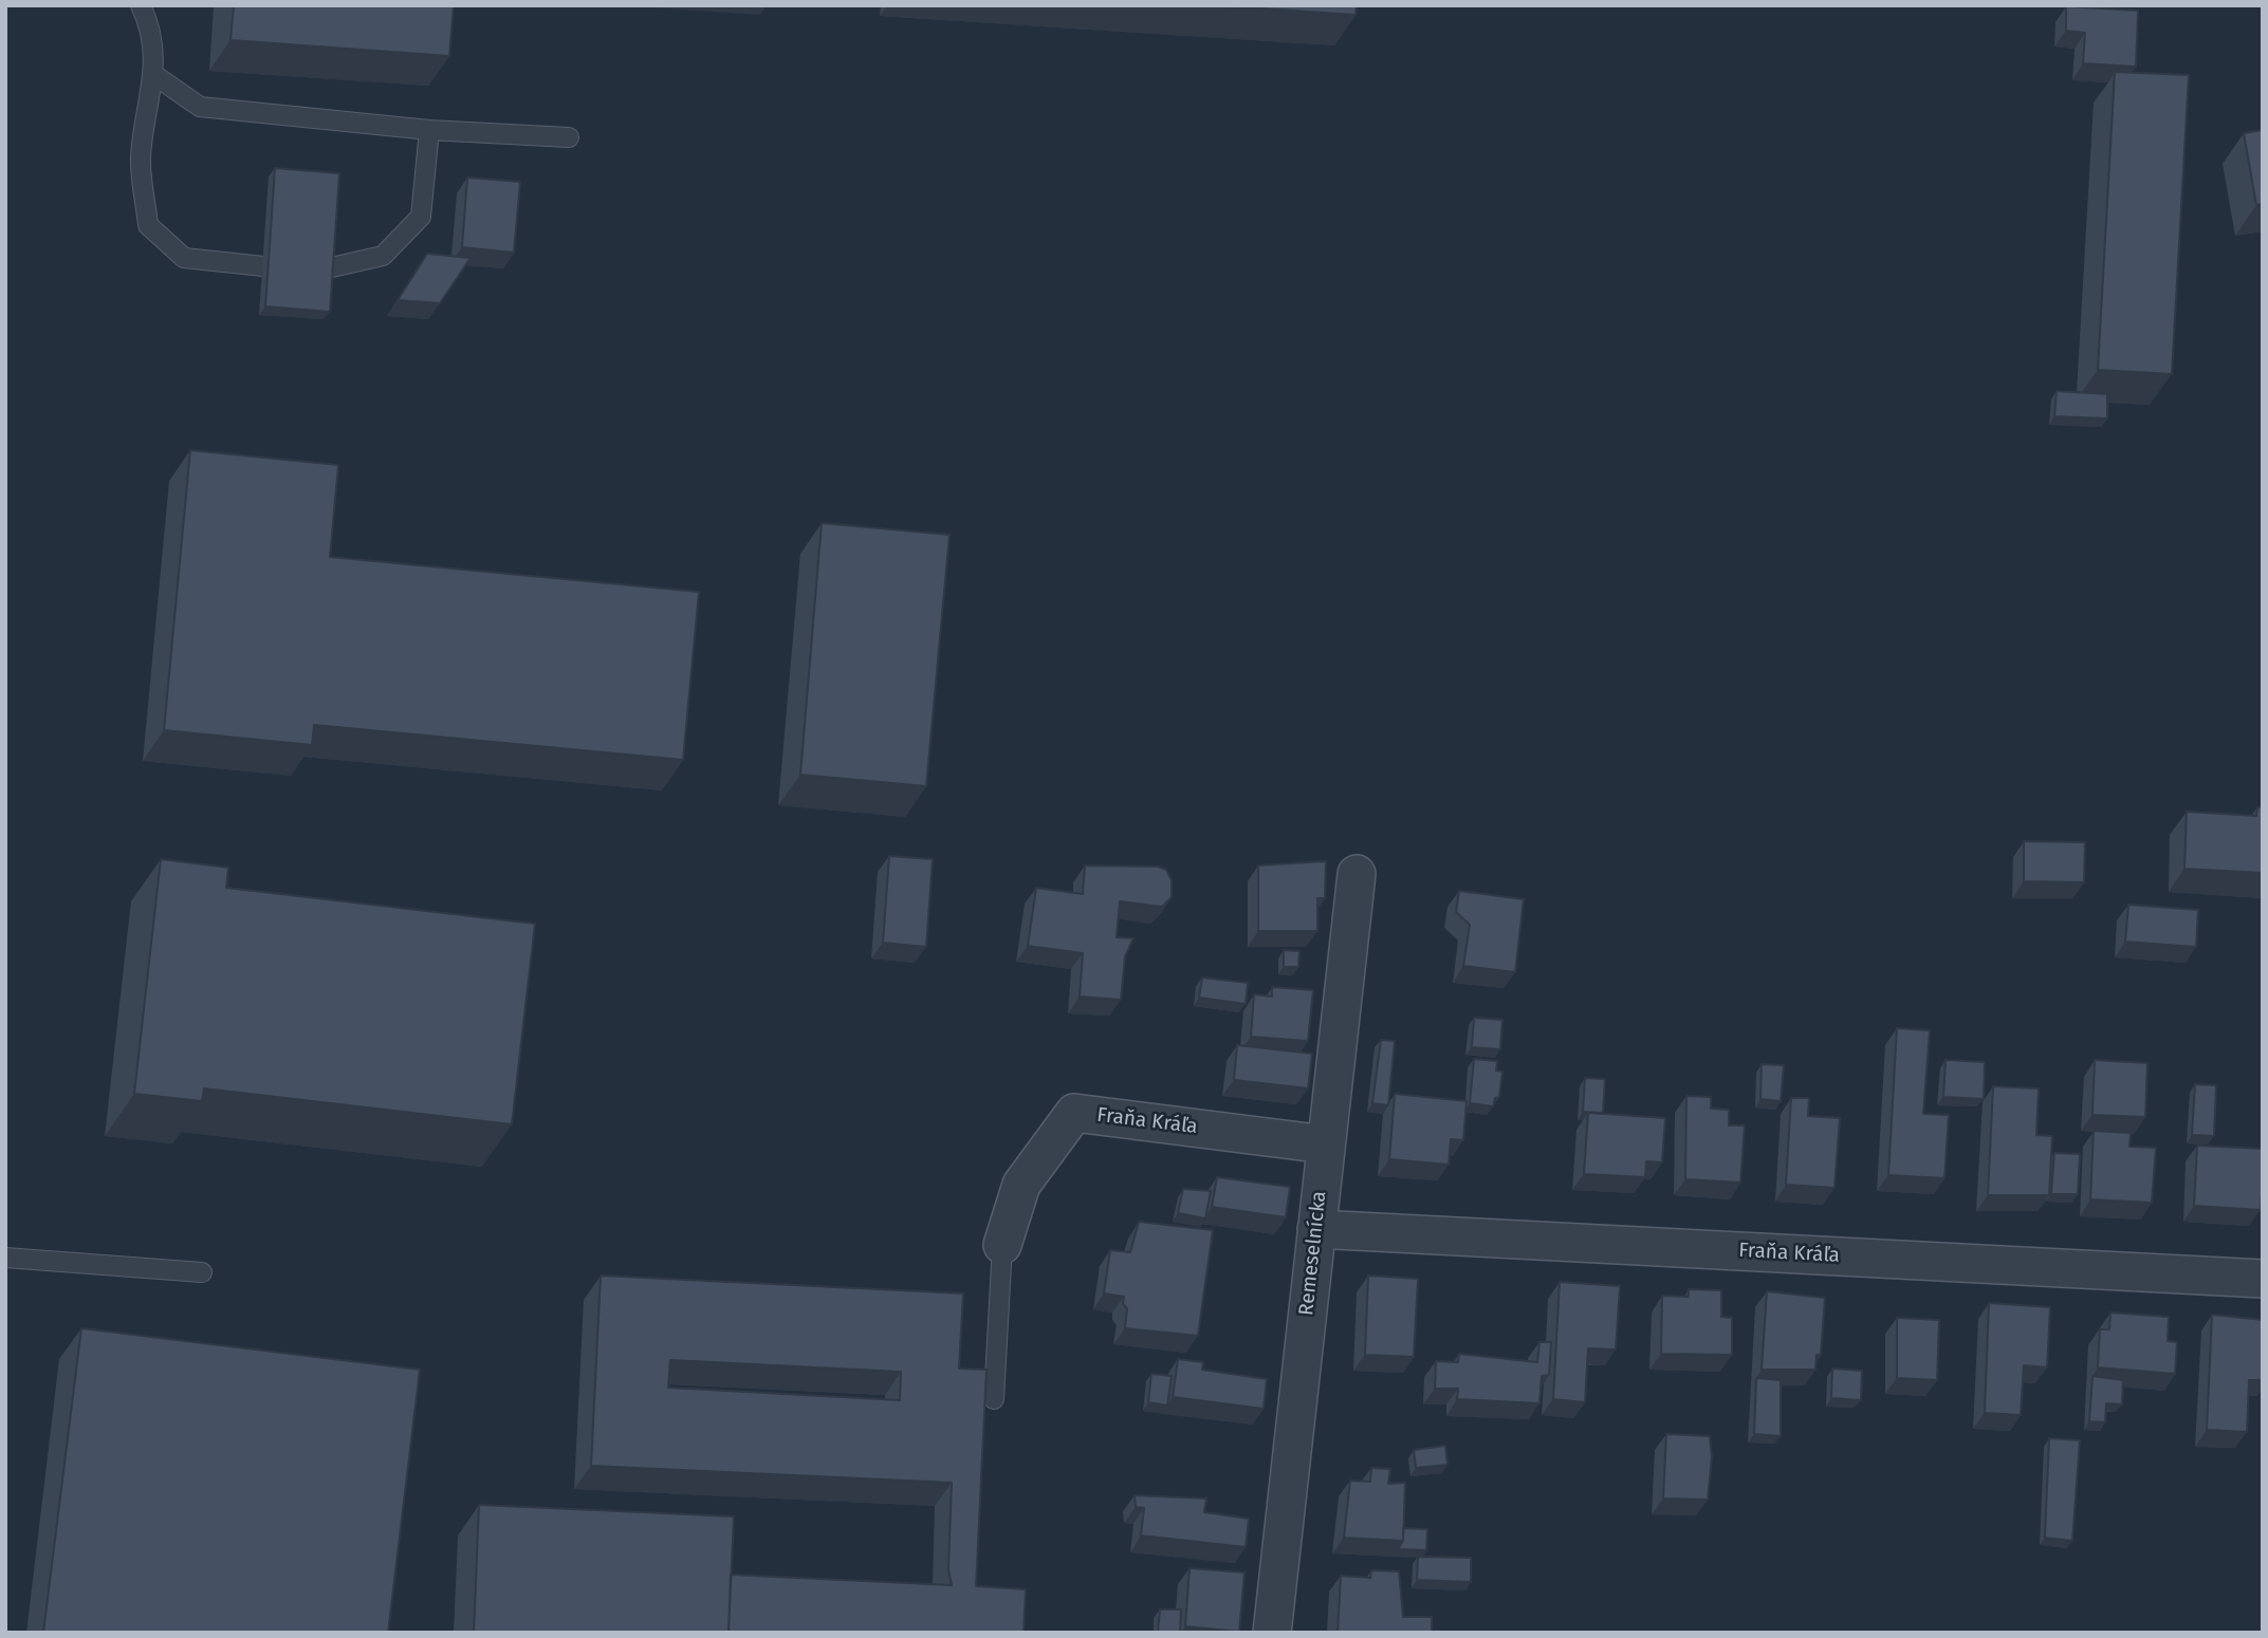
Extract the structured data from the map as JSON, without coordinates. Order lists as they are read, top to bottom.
{
  "streets": {
    "street": ["Fraňa Kráľa", "Remeselnícka"]
  },
  "crossings": [
    ["Fraňa Kráľa", "Remeselnícka"]
  ]
}
